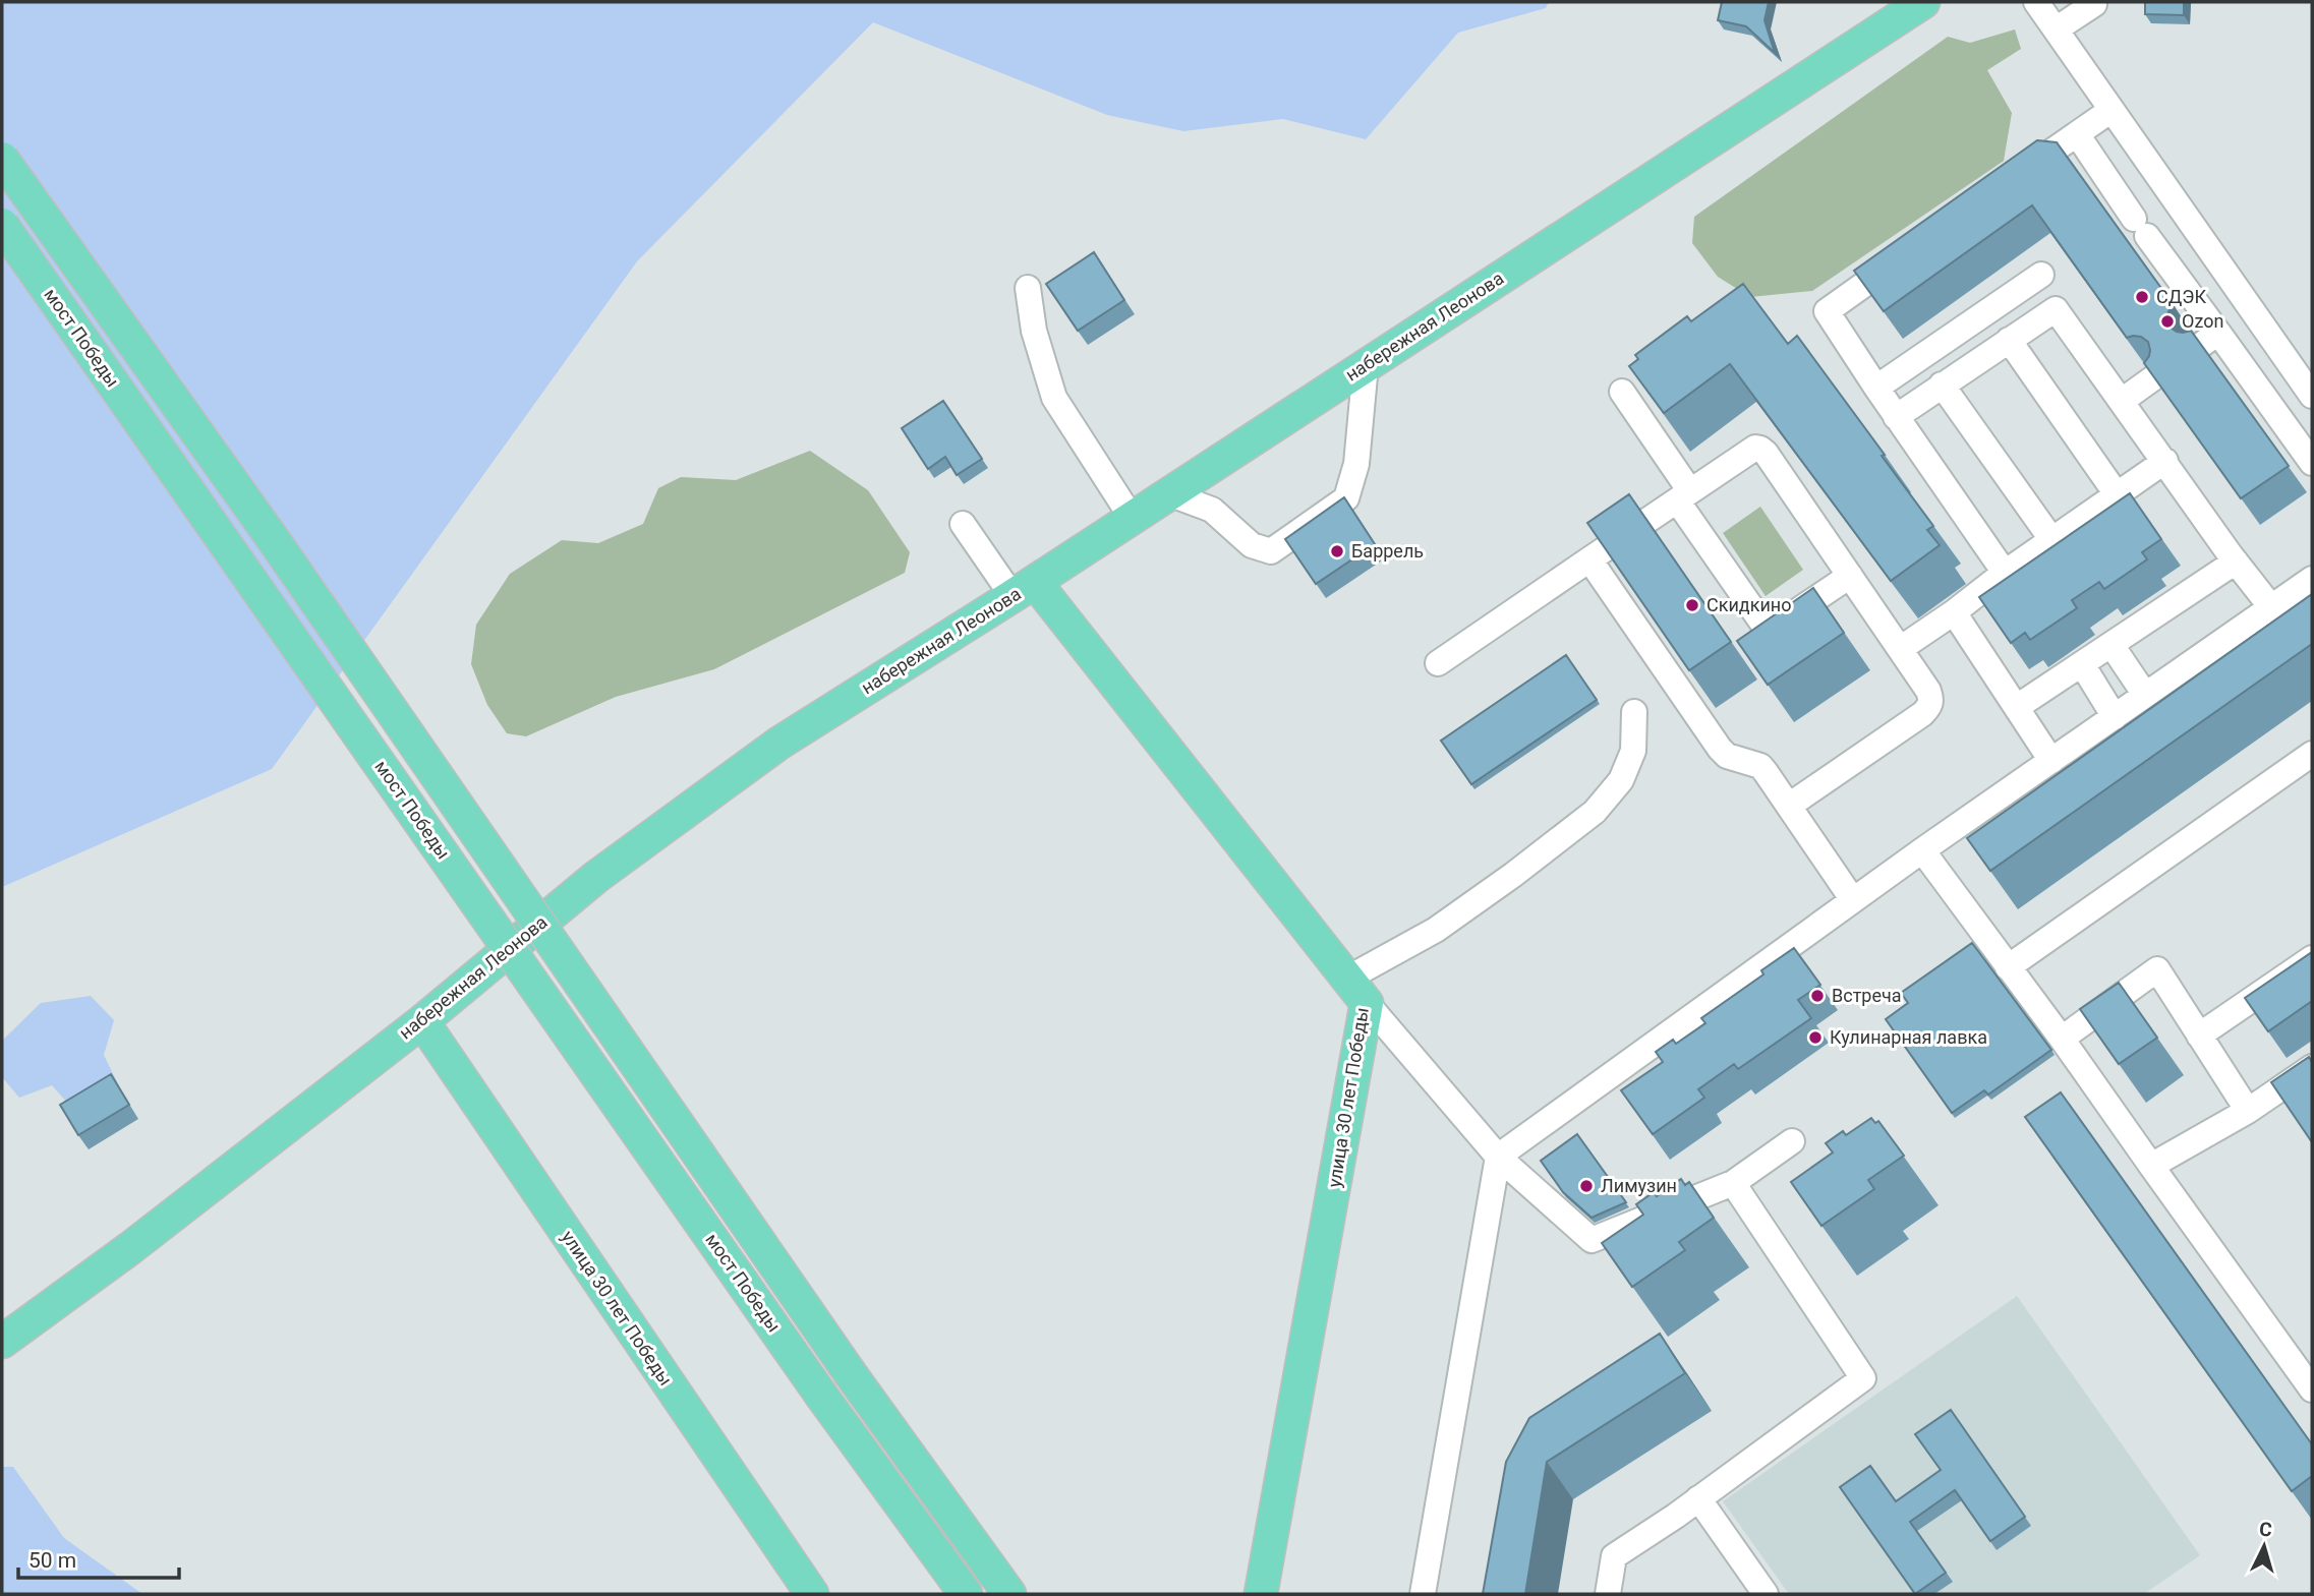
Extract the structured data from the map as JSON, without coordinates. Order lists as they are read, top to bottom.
{
  "streets": {
    "main road": ["набережная Леонова", "мост Победы", "улица 30 лет Победы"]
  },
  "crossings": [
    ["набережная Леонова", "улица 30 лет Победы"]
  ],
  "places": [
    "СДЭК",
    "Ozon",
    "Баррель",
    "Скидкино",
    "Встреча",
    "Кулинарная лавка",
    "Лимузин"
  ],
  "scale_bar": "50 m",
  "north": "top"
}
